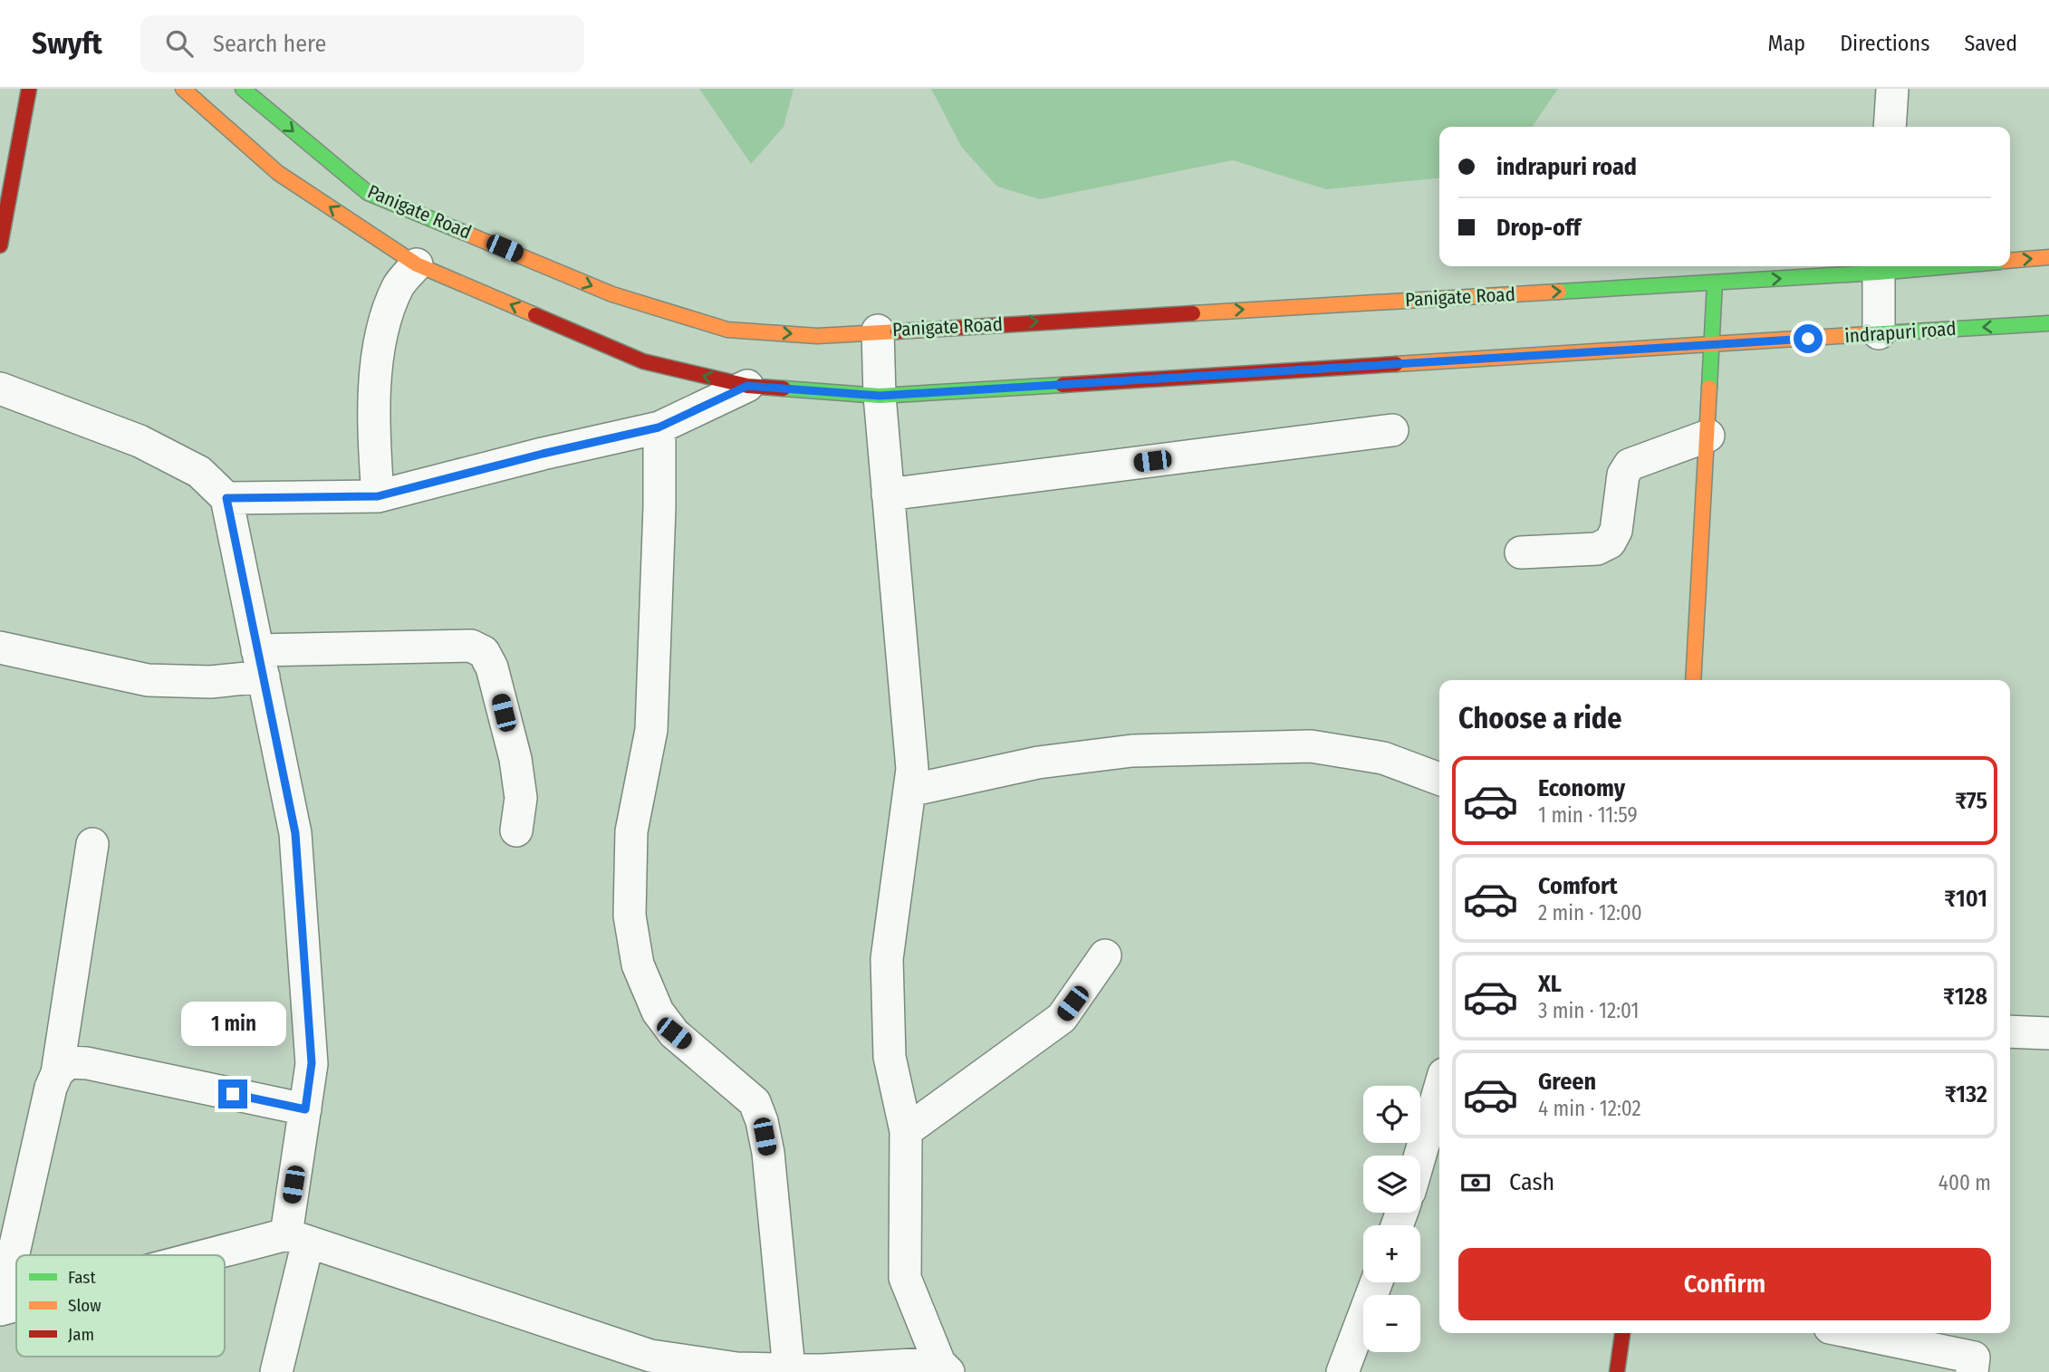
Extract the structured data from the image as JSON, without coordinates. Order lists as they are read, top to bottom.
{
  "streets": {
    "main road": ["Panigate Road", "indrapuri road"]
  },
  "legend": ["Fast", "Slow", "Jam"],
  "page": {
    "header": "Swyft",
    "search": "Search here",
    "nav": ["Map", "Directions", "Saved"],
    "banner": ["indrapuri road", "Drop-off"],
    "heading": "Choose a ride",
    "list": [
      {
        "name": "Economy",
        "note": "1 min · 11:59",
        "value": "₹75"
      },
      {
        "name": "Comfort",
        "note": "2 min · 12:00",
        "value": "₹101"
      },
      {
        "name": "XL",
        "note": "3 min · 12:01",
        "value": "₹128"
      },
      {
        "name": "Green",
        "note": "4 min · 12:02",
        "value": "₹132"
      }
    ],
    "bubble": "1 min",
    "map_buttons": ["+", "−"],
    "pay": ["Cash", "400 m"],
    "buttons": "Confirm"
  }
}
